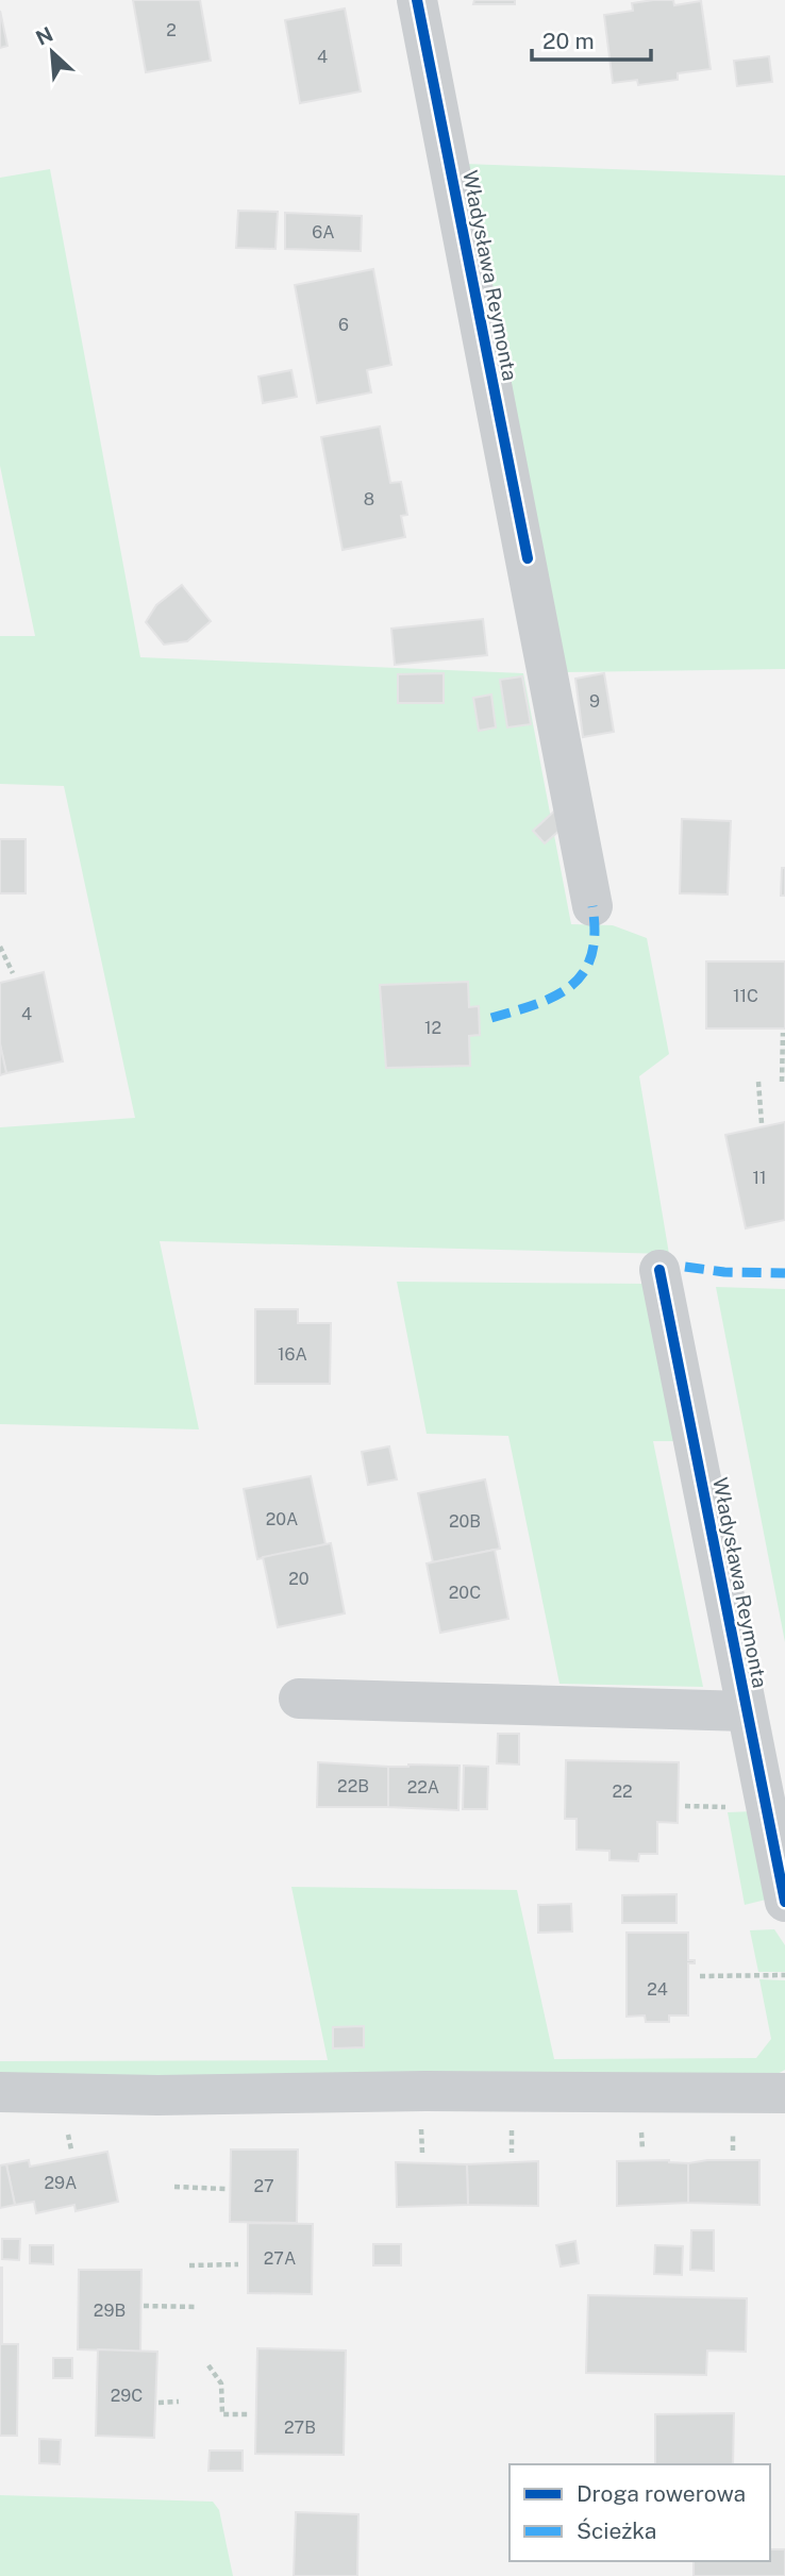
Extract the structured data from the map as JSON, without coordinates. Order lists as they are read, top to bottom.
{
  "streets": {
    "street": ["Władysława Reymonta"]
  },
  "house_numbers": [
    "2",
    "4",
    "6A",
    "6",
    "8",
    "9",
    "11C",
    "4",
    "12",
    "11",
    "16A",
    "20A",
    "20B",
    "20",
    "20C",
    "22B",
    "22A",
    "22",
    "24",
    "29A",
    "27",
    "27A",
    "29B",
    "29C",
    "27B"
  ],
  "legend": ["Droga rowerowa", "Ścieżka"],
  "scale_bar": "20 m",
  "north": "top left"
}
